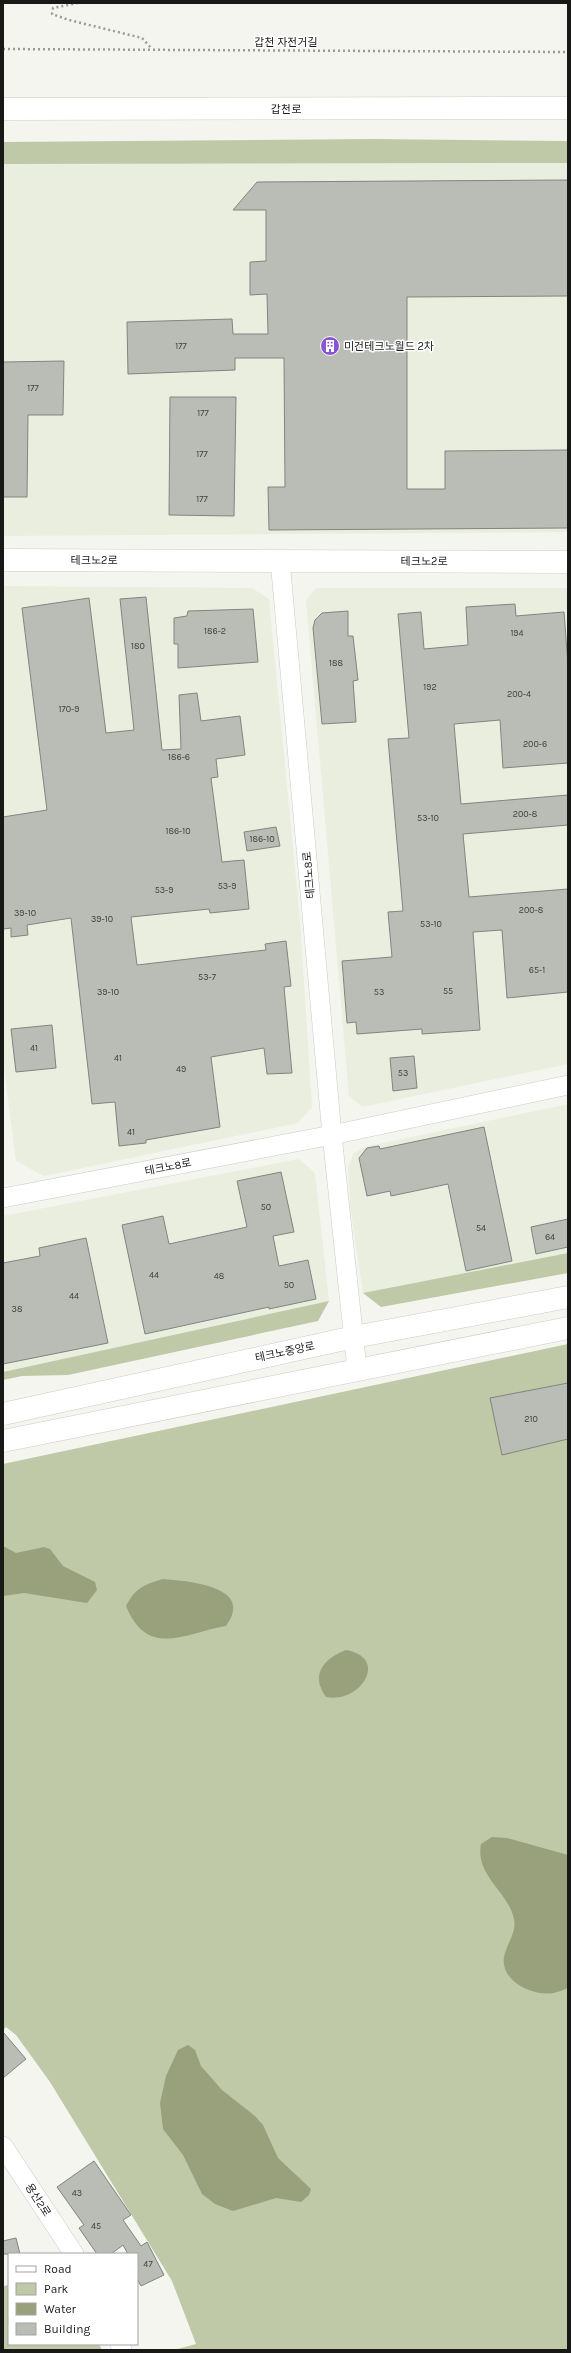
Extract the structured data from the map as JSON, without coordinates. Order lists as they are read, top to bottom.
{
  "streets": {
    "main road": ["갑천로", "테크노2로", "테크노중앙로"],
    "street": ["테크노8로", "용산2로"],
    "path": ["갑천 자전거길"]
  },
  "crossings": [
    ["테크노2로", "테크노8로"]
  ],
  "places": {
    "building": ["미건테크노월드 2차"]
  },
  "house_numbers": [
    "177",
    "177",
    "177",
    "177",
    "177",
    "186-2",
    "194",
    "180",
    "188",
    "192",
    "200-4",
    "170-9",
    "200-6",
    "186-6",
    "200-8",
    "53-10",
    "186-10",
    "186-10",
    "53-9",
    "53-9",
    "200-8",
    "39-10",
    "39-10",
    "53-10",
    "65-1",
    "53-7",
    "55",
    "39-10",
    "53",
    "41",
    "41",
    "49",
    "53",
    "41",
    "50",
    "54",
    "64",
    "44",
    "48",
    "50",
    "44",
    "38",
    "210",
    "43",
    "45",
    "47"
  ],
  "legend": [
    "Road",
    "Park",
    "Water",
    "Building"
  ]
}
